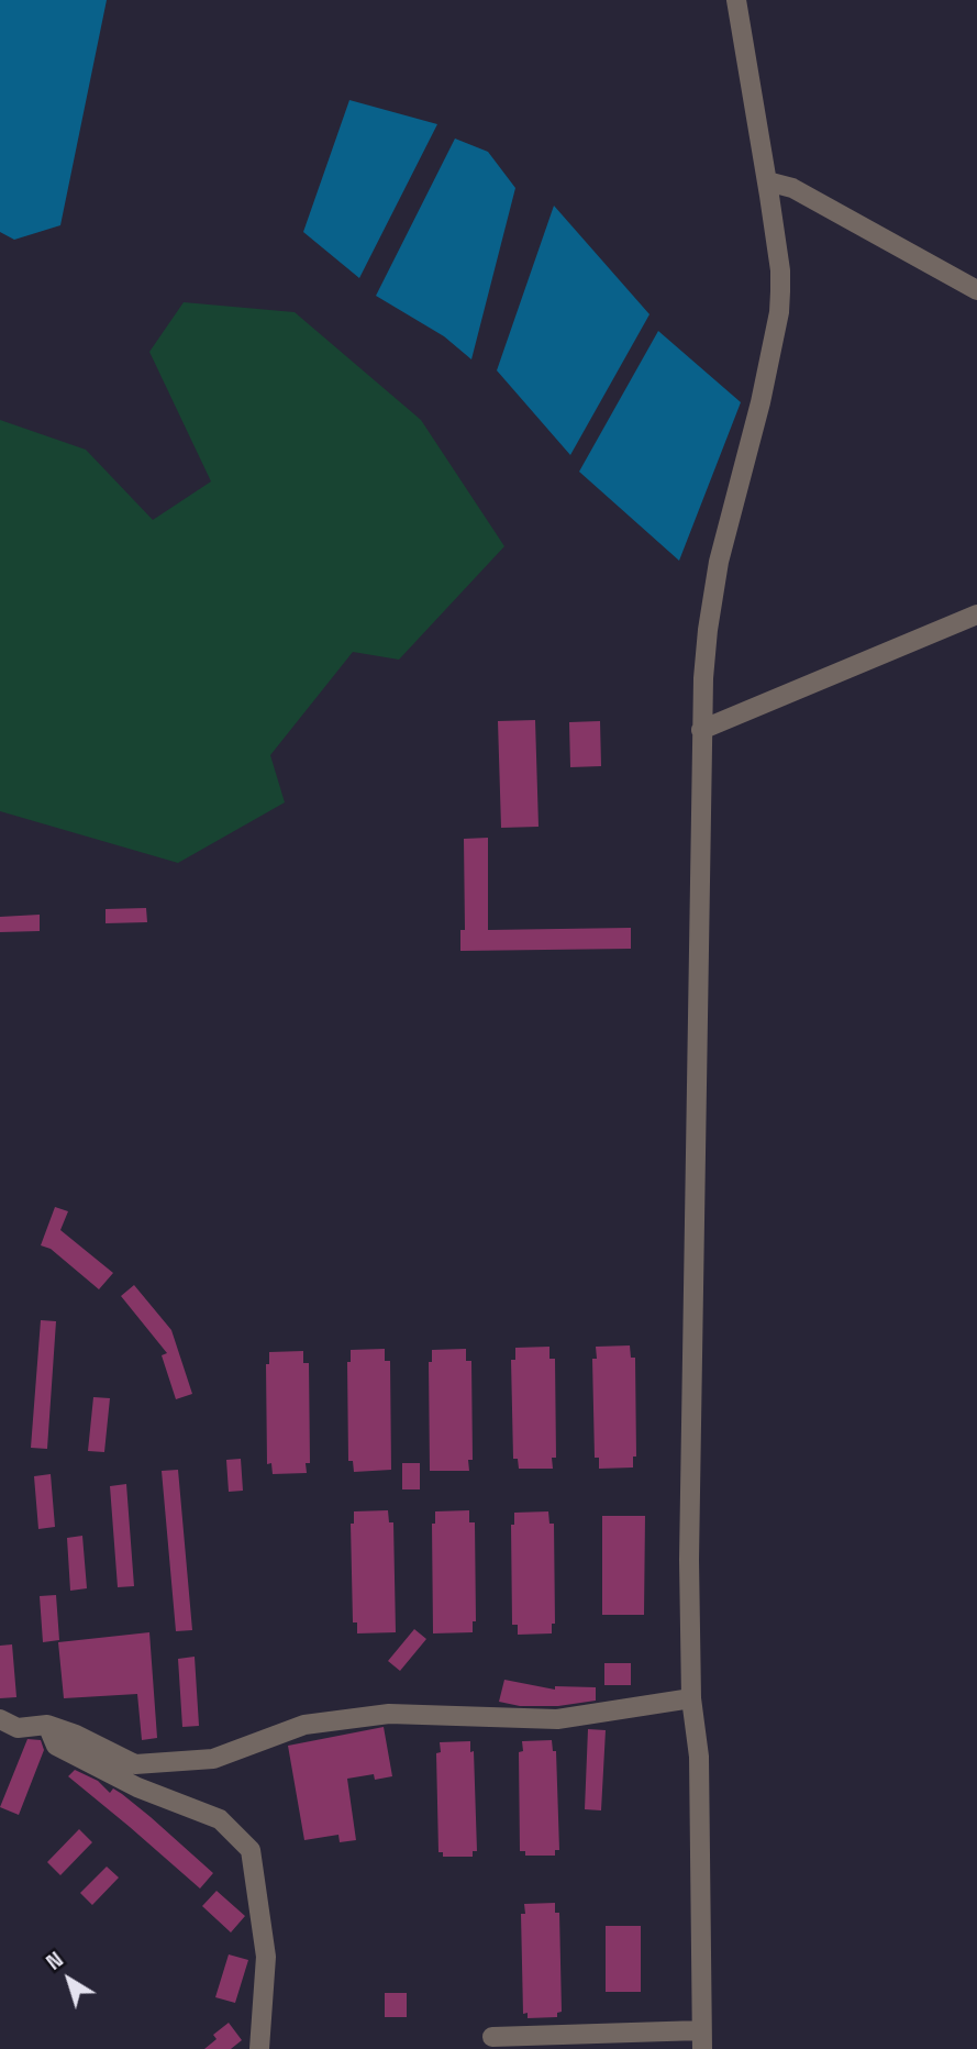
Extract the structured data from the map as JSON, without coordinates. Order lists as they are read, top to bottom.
{
  "north": "top left"
}
